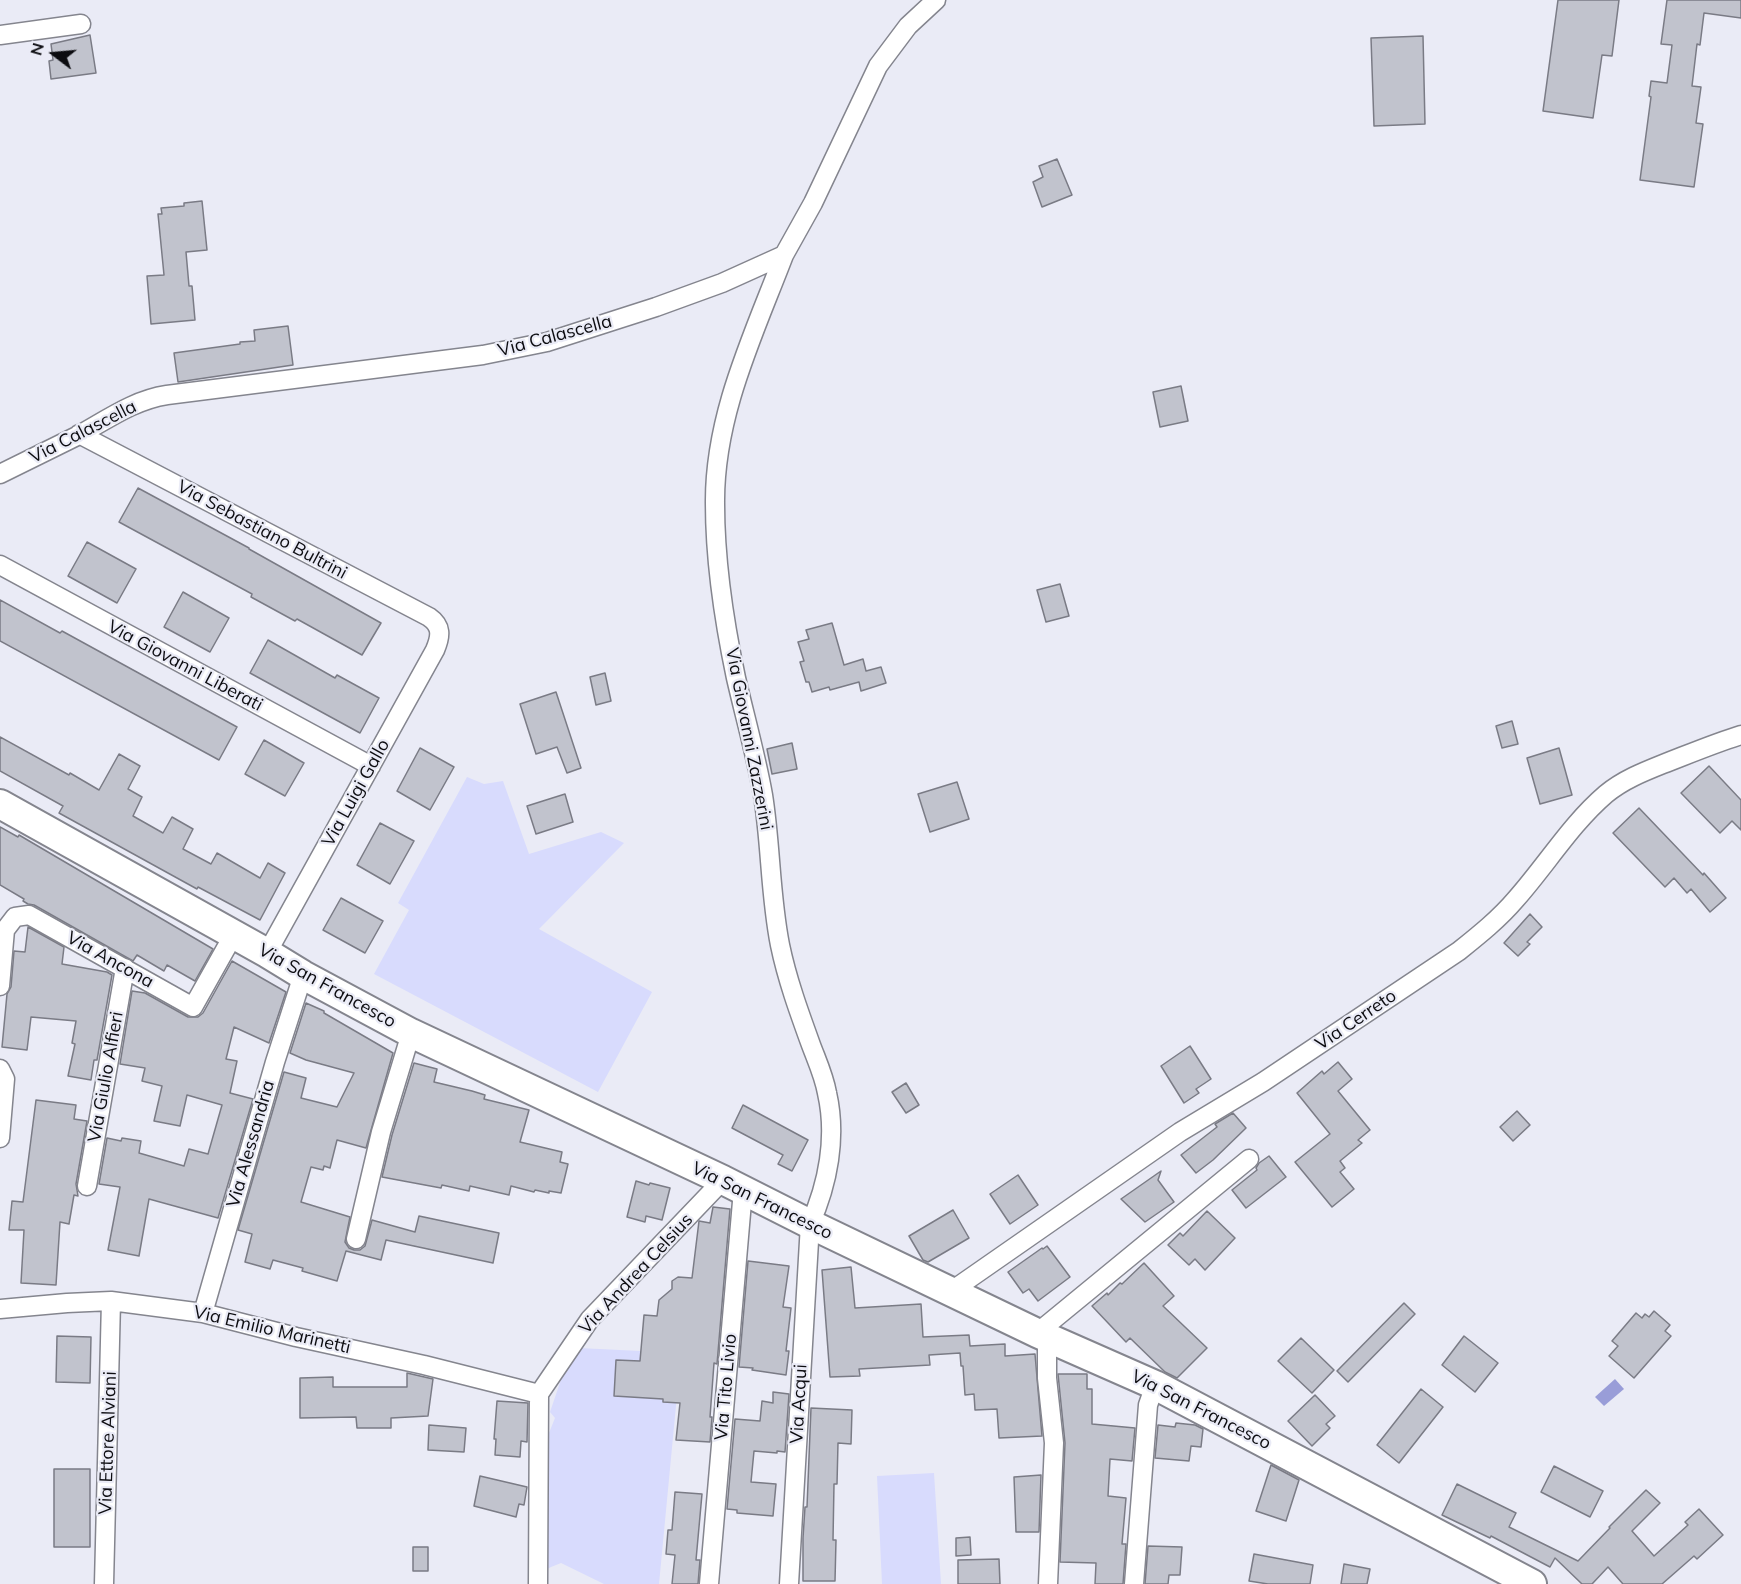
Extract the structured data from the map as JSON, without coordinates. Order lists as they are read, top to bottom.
{
  "streets": {
    "main road": ["Via San Francesco"],
    "street": [
      "Via Calascella",
      "Via Sebastiano Bultrini",
      "Via Giovanni Liberati",
      "Via Giovanni Zazzerini",
      "Via Luigi Gallo",
      "Via Ancona",
      "Via Cerreto",
      "Via Giulio Alfieri",
      "Via Alessandria",
      "Via Andrea Celsius",
      "Via Emilio Marinetti",
      "Via Tito Livio",
      "Via Acqui",
      "Via Ettore Alviani"
    ]
  },
  "crossings": [
    ["Via Calascella", "Via Sebastiano Bultrini"],
    ["Via Calascella", "Via Giovanni Zazzerini"],
    ["Via Sebastiano Bultrini", "Via Luigi Gallo"],
    ["Via Giovanni Liberati", "Via Luigi Gallo"],
    ["Via Giovanni Zazzerini", "Via San Francesco"],
    ["Via Giovanni Zazzerini", "Via Acqui"],
    ["Via Luigi Gallo", "Via San Francesco"],
    ["Via Ancona", "Via San Francesco"],
    ["Via Ancona", "Via Giulio Alfieri"],
    ["Via San Francesco", "Via Cerreto"],
    ["Via San Francesco", "Via Alessandria"],
    ["Via San Francesco", "Via Andrea Celsius"],
    ["Via San Francesco", "Via Tito Livio"],
    ["Via San Francesco", "Via Acqui"],
    ["Via Alessandria", "Via Emilio Marinetti"],
    ["Via Andrea Celsius", "Via Emilio Marinetti"],
    ["Via Andrea Celsius", "Via Tito Livio"],
    ["Via Emilio Marinetti", "Via Ettore Alviani"]
  ],
  "north": "left"
}
